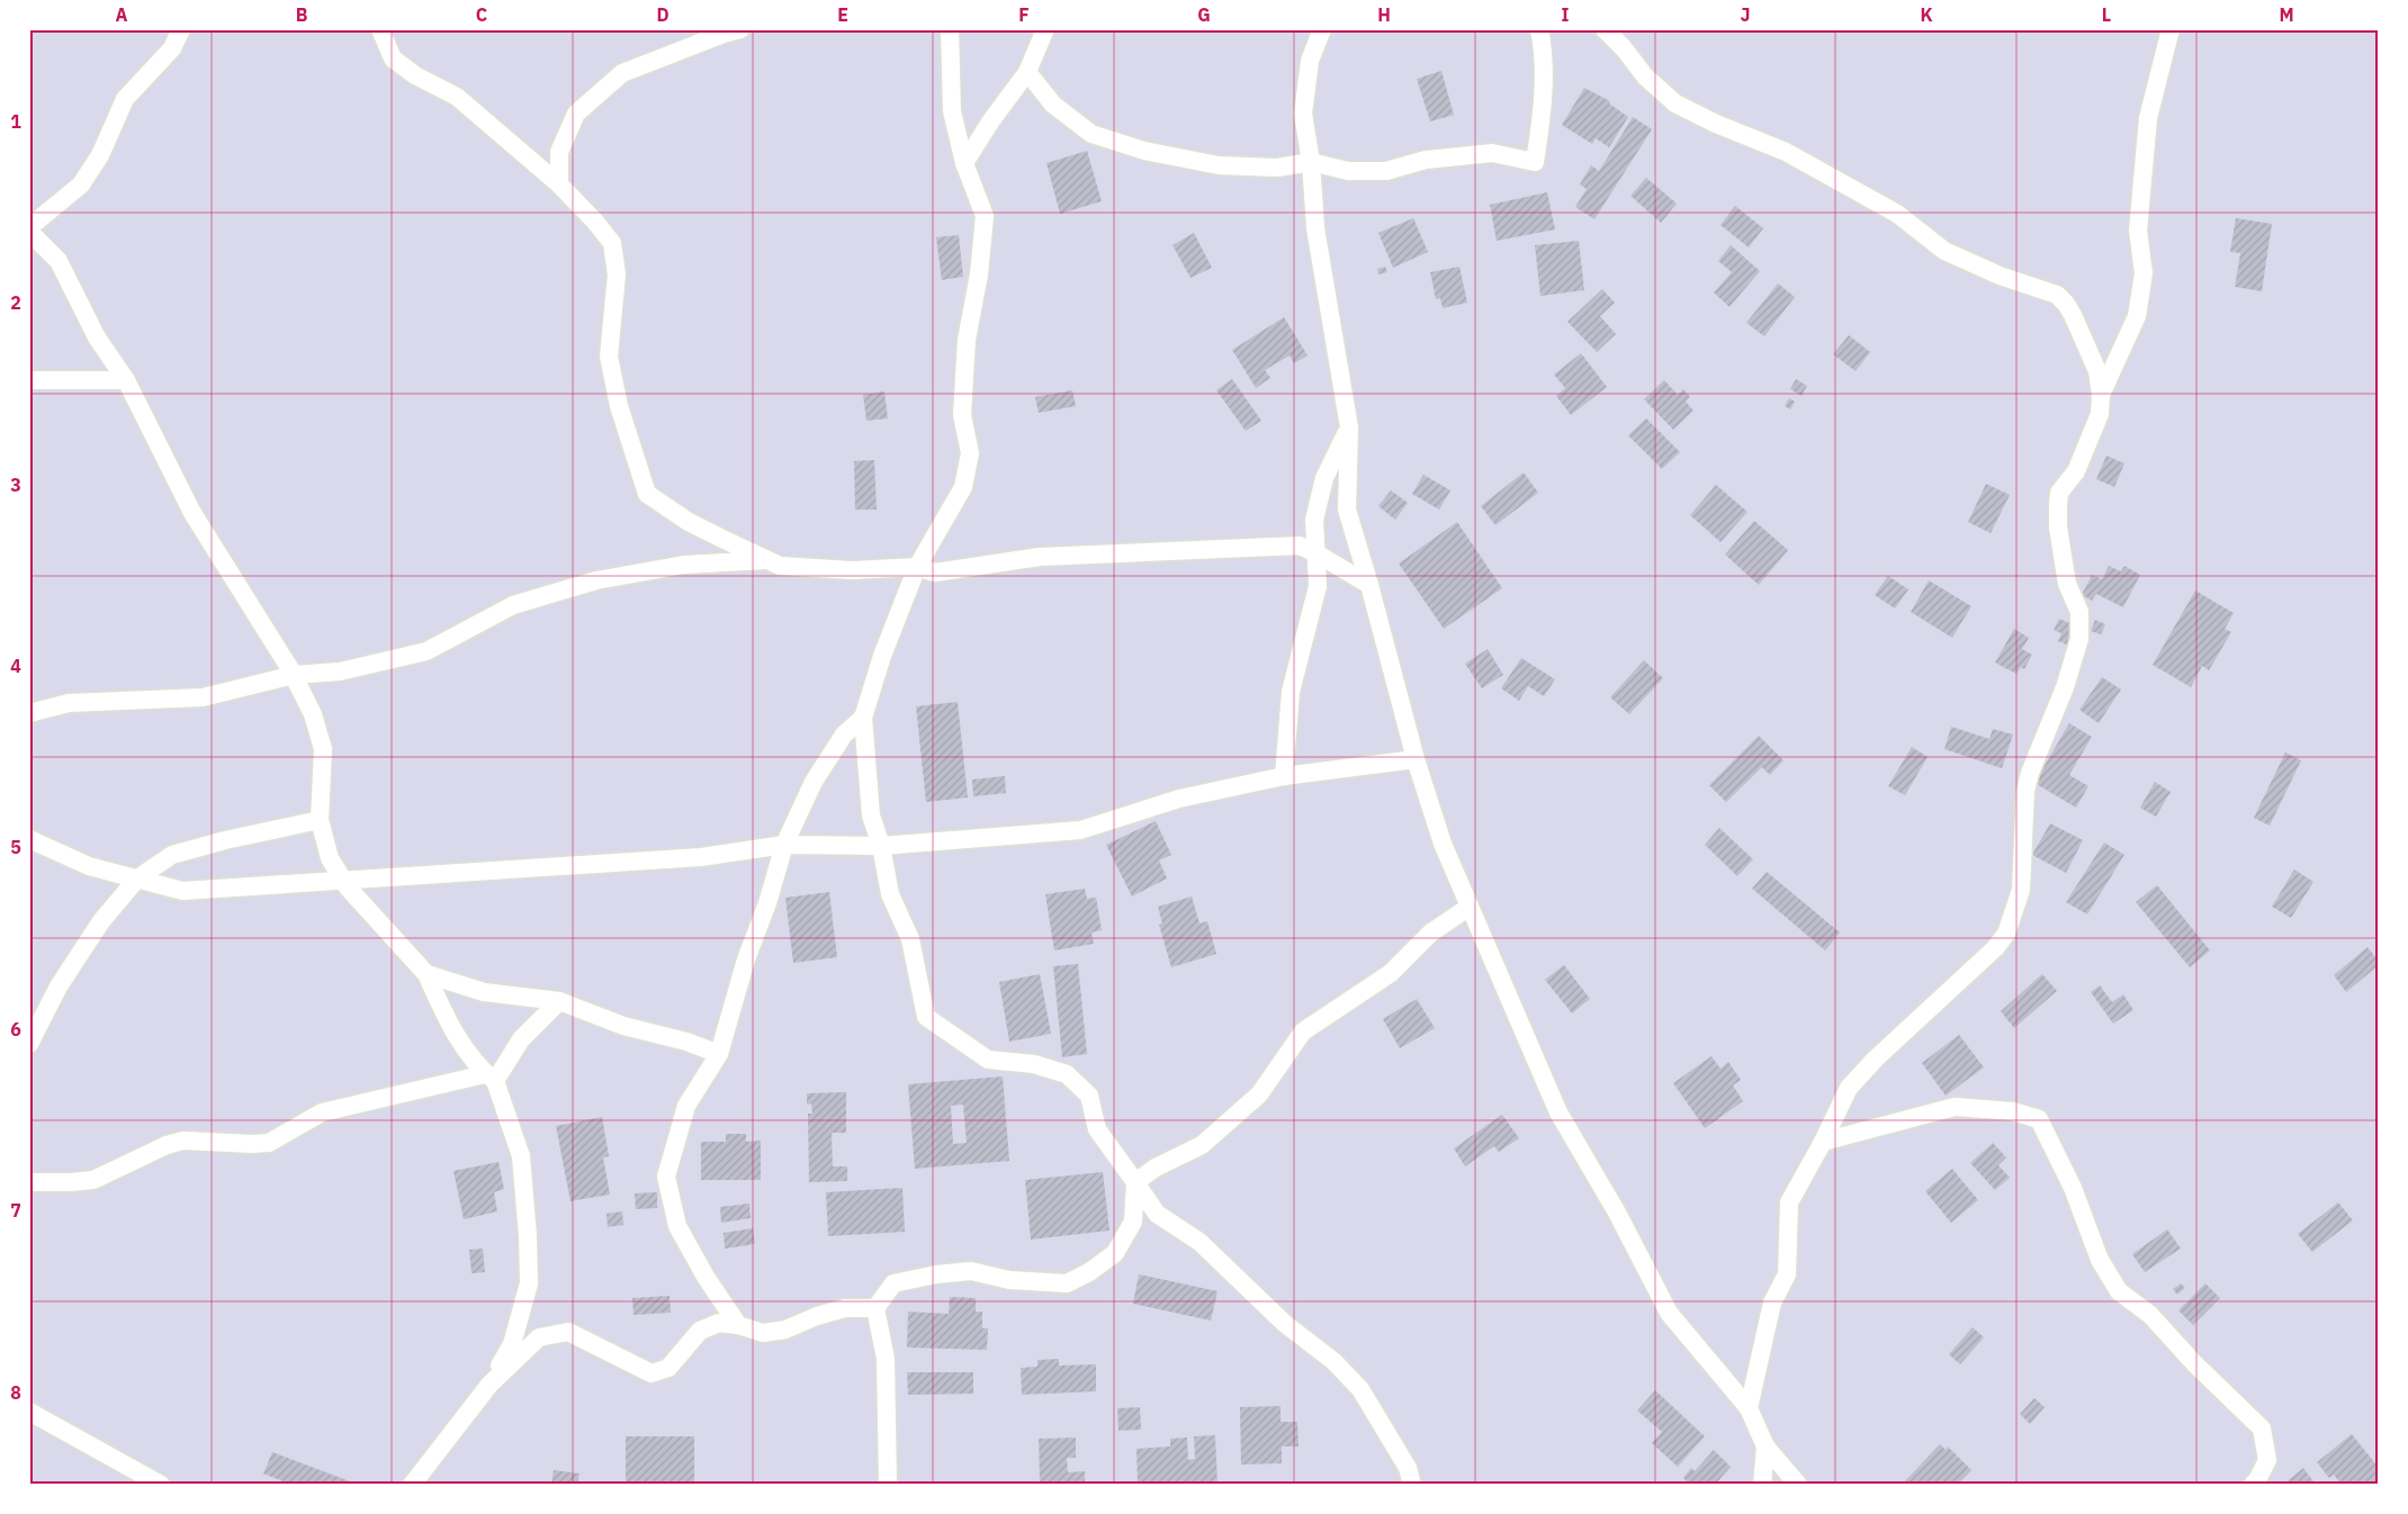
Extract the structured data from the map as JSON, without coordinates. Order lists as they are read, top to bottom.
{
  "grid": {
    "columns": [
      "A",
      "B",
      "C",
      "D",
      "E",
      "F",
      "G",
      "H",
      "I",
      "J",
      "K",
      "L",
      "M"
    ],
    "rows": [
      "1",
      "2",
      "3",
      "4",
      "5",
      "6",
      "7",
      "8"
    ]
  }
}
